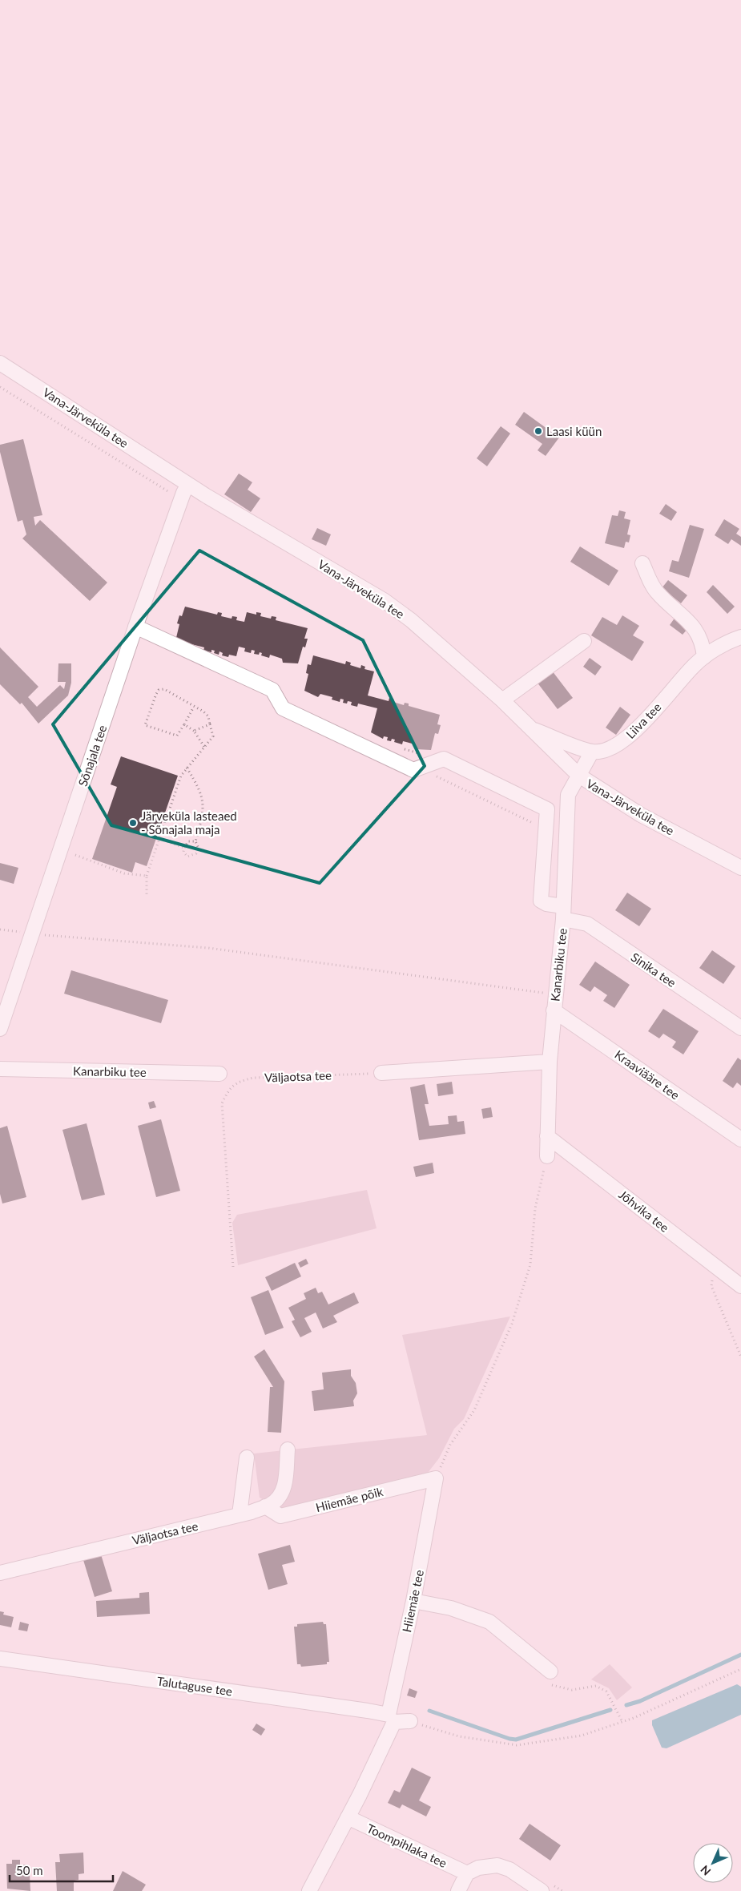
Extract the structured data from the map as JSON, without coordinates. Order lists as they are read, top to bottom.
{
  "streets": {
    "street": [
      "Vana-Järveküla tee",
      "Liiva tee",
      "Sõnajala tee",
      "Kanarbiku tee",
      "Sinika tee",
      "Kraaviääre tee",
      "Väljaotsa tee",
      "Jõhvika tee",
      "Hiiemäe põik",
      "Hiiemäe tee",
      "Talutaguse tee",
      "Toompihlaka tee"
    ]
  },
  "crossings": [
    ["Vana-Järveküla tee", "Sõnajala tee"],
    ["Vana-Järveküla tee", "Kanarbiku tee"],
    ["Liiva tee", "Kanarbiku tee"],
    ["Sõnajala tee", "Sinika tee"],
    ["Kanarbiku tee", "Sinika tee"],
    ["Kanarbiku tee", "Kraaviääre tee"],
    ["Kanarbiku tee", "Jõhvika tee"],
    ["Väljaotsa tee", "Hiiemäe põik"],
    ["Hiiemäe põik", "Hiiemäe tee"],
    ["Hiiemäe tee", "Talutaguse tee"],
    ["Hiiemäe tee", "Toompihlaka tee"]
  ],
  "places": ["Laasi küün", "Järveküla lasteaed - Sõnajala maja"],
  "scale_bar": "50 m",
  "north": "bottom left"
}
